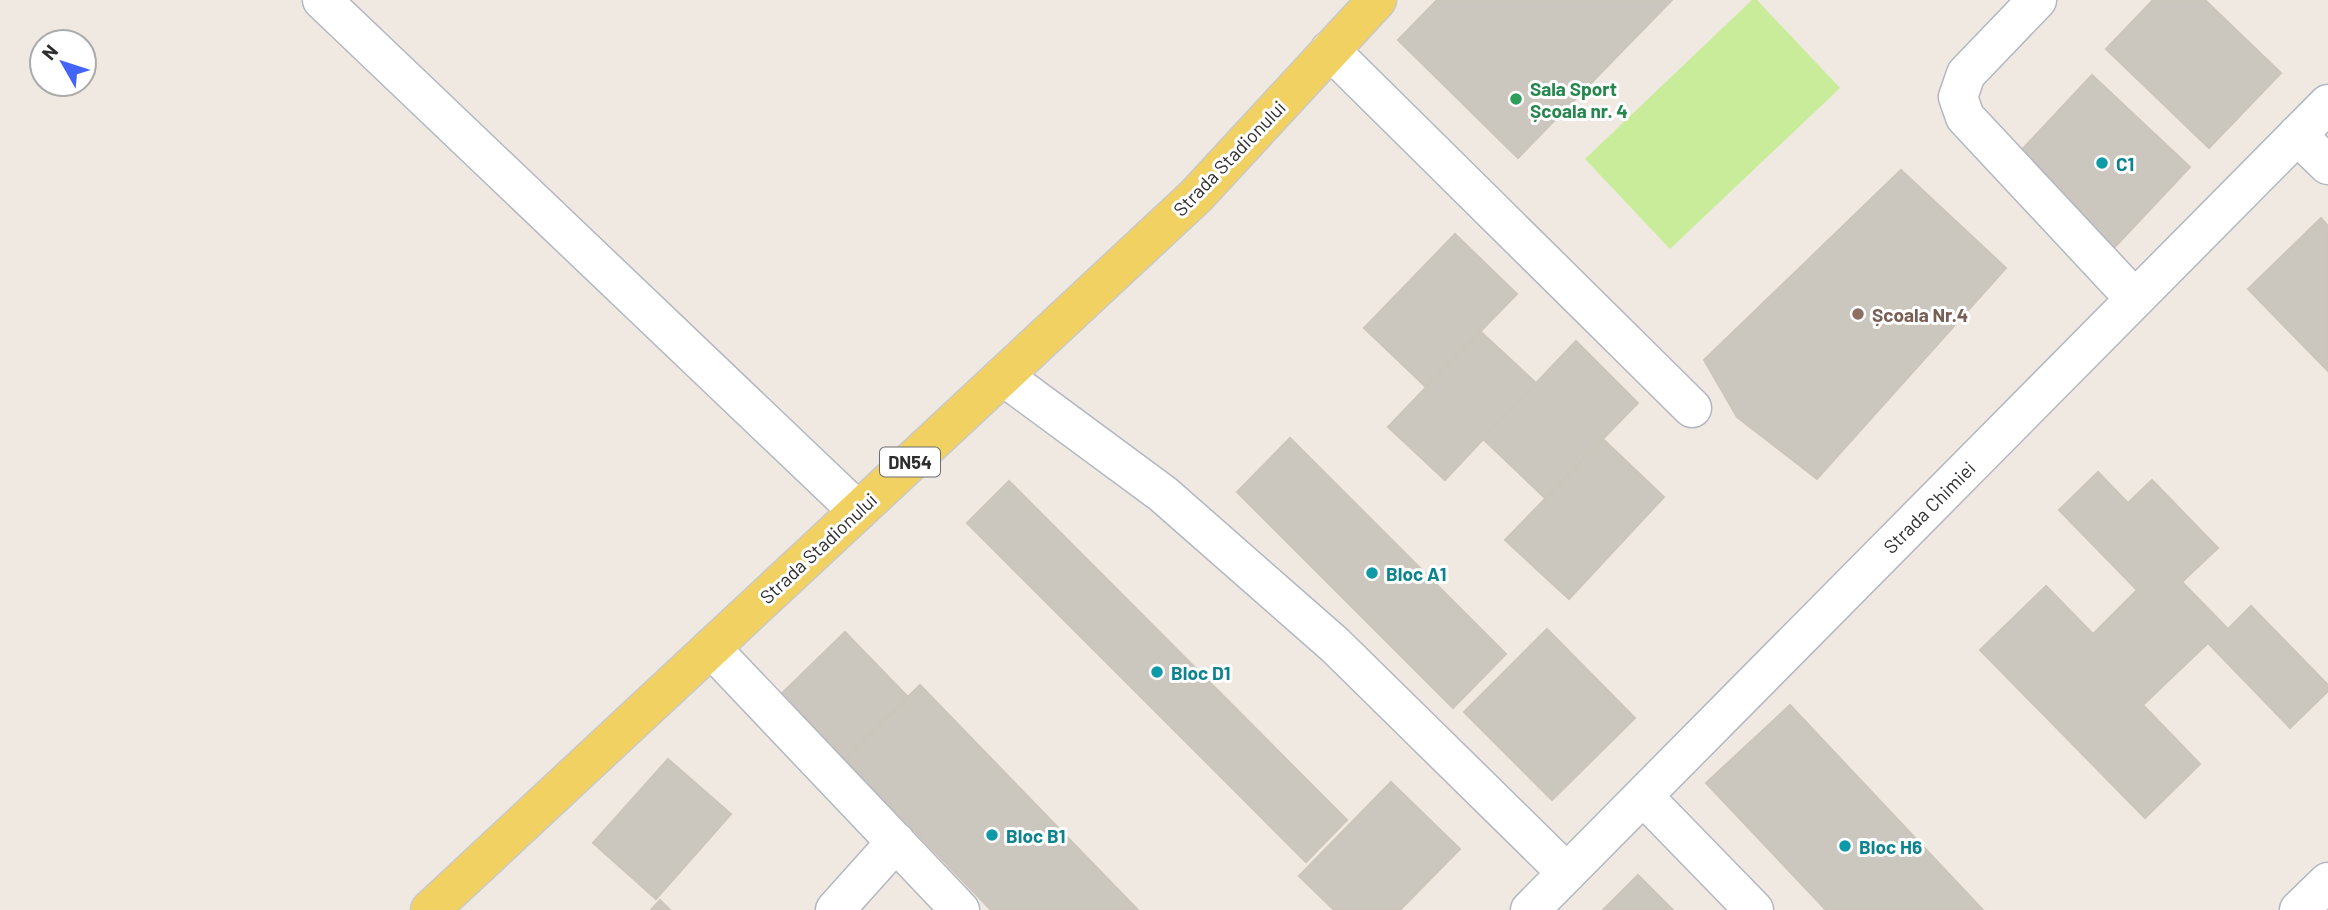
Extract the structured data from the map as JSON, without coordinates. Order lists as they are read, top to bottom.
{
  "streets": {
    "main road": ["Strada Stadionului", "DN54"],
    "street": ["Strada Chimiei"]
  },
  "places": [
    "Sala Sport Școala nr. 4",
    "C1",
    "Școala Nr.4",
    "Bloc A1",
    "Bloc D1",
    "Bloc B1",
    "Bloc H6"
  ],
  "north": "top left"
}
